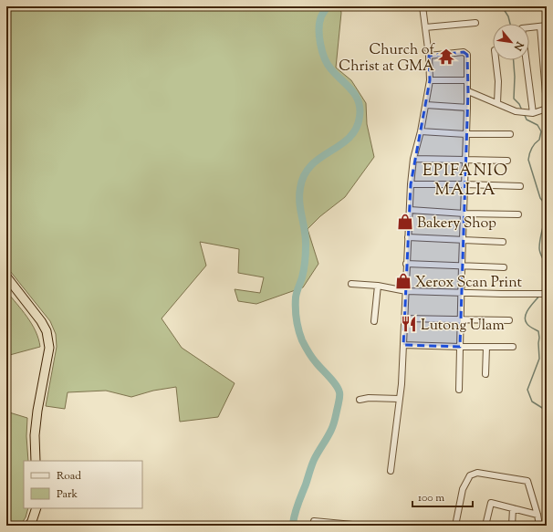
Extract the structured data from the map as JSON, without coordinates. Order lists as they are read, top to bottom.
{
  "districts": ["EPIFANIO MALIA"],
  "places": {
    "temple": ["Church of Christ at GMA"],
    "shop": ["Bakery Shop", "Xerox Scan Print"],
    "restaurant": ["Lutong Ulam"]
  },
  "legend": ["Road", "Park"],
  "scale_bar": "100 m",
  "north": "bottom right"
}
